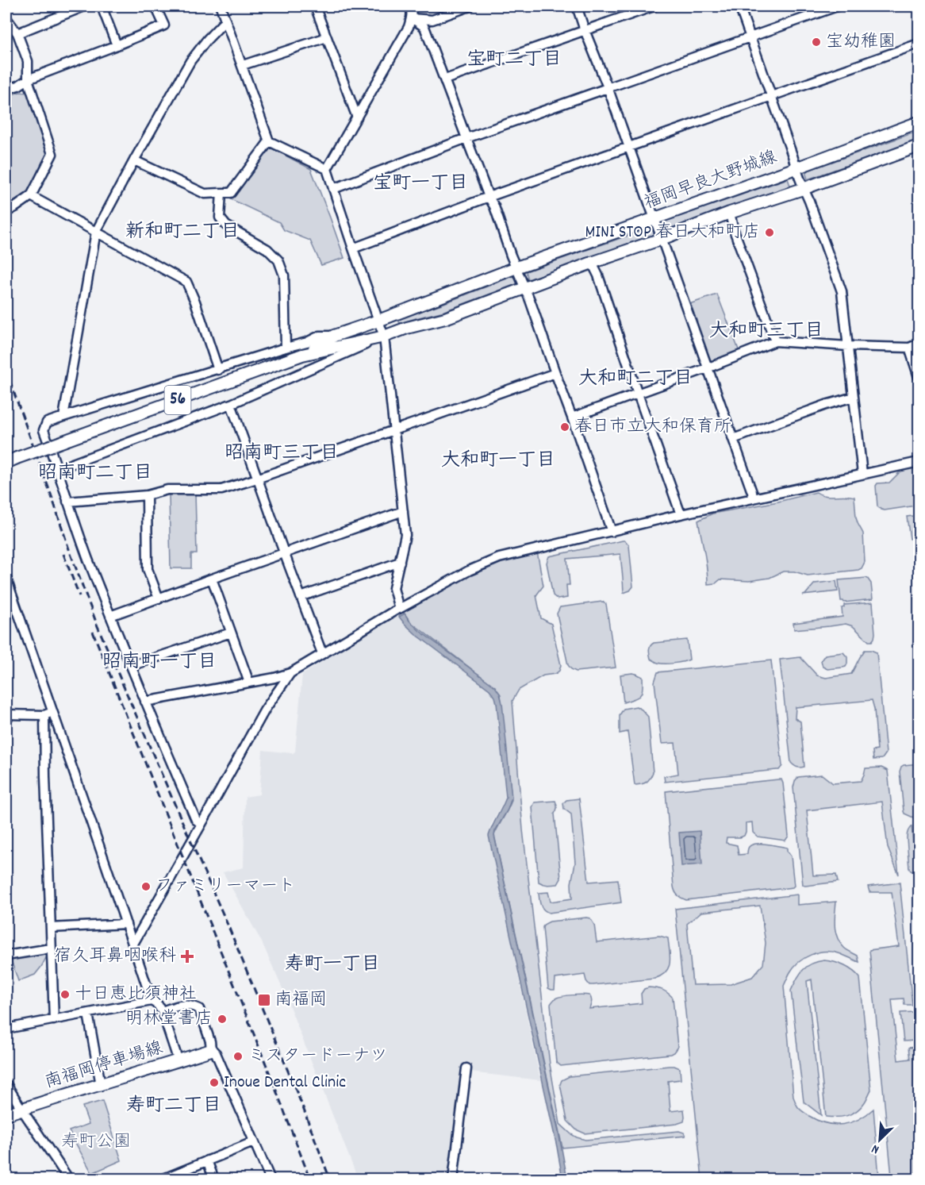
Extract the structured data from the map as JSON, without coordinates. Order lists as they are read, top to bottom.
{
  "streets": {
    "main road": ["福岡早良大野城線", "56", "南福岡停車場線"]
  },
  "districts": [
    "宝町二丁目",
    "宝町一丁目",
    "新和町二丁目",
    "大和町三丁目",
    "大和町二丁目",
    "昭南町三丁目",
    "大和町一丁目",
    "昭南町二丁目",
    "昭南町一丁目",
    "寿町一丁目",
    "寿町二丁目"
  ],
  "parks": ["寿町公園"],
  "places": {
    "other": [
      "宝幼稚園",
      "MINI STOP 春日大和町店",
      "春日市立大和保育所",
      "ファミリーマート",
      "十日恵比須神社",
      "明林堂書店",
      "ミスタードーナツ",
      "Inoue Dental Clinic"
    ],
    "health": ["宿久耳鼻咽喉科"],
    "transit": ["南福岡"]
  },
  "north": "bottom left"
}
